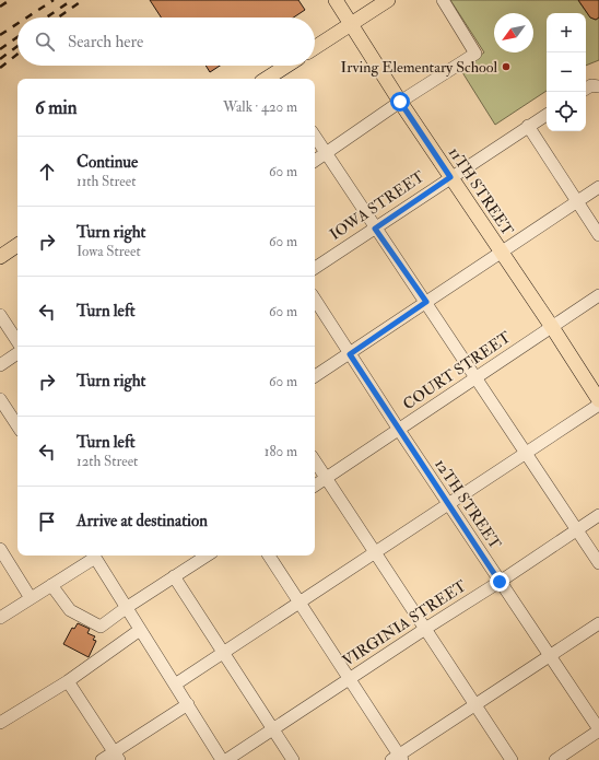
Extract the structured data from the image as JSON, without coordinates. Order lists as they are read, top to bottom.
{
  "streets": {
    "main road": ["11TH STREET"],
    "street": [
      "IOWA STREET",
      "COURT STREET",
      "12TH STREET",
      "VIRGINIA STREET"
    ]
  },
  "crossings": [
    ["11TH STREET", "IOWA STREET"],
    ["11TH STREET", "COURT STREET"],
    ["COURT STREET", "12TH STREET"],
    ["12TH STREET", "VIRGINIA STREET"]
  ],
  "places": ["Irving Elementary School"],
  "north": "bottom left",
  "page": {
    "map_buttons": ["+", "−"],
    "search": "Search here",
    "heading": ["6 min", "Walk · 420 m"],
    "list": [
      ["Continue", "11th Street", "60 m"],
      ["Turn right", "Iowa Street", "60 m"],
      ["Turn left", "60 m"],
      ["Turn right", "60 m"],
      ["Turn left", "12th Street", "180 m"],
      "Arrive at destination"
    ]
  }
}
